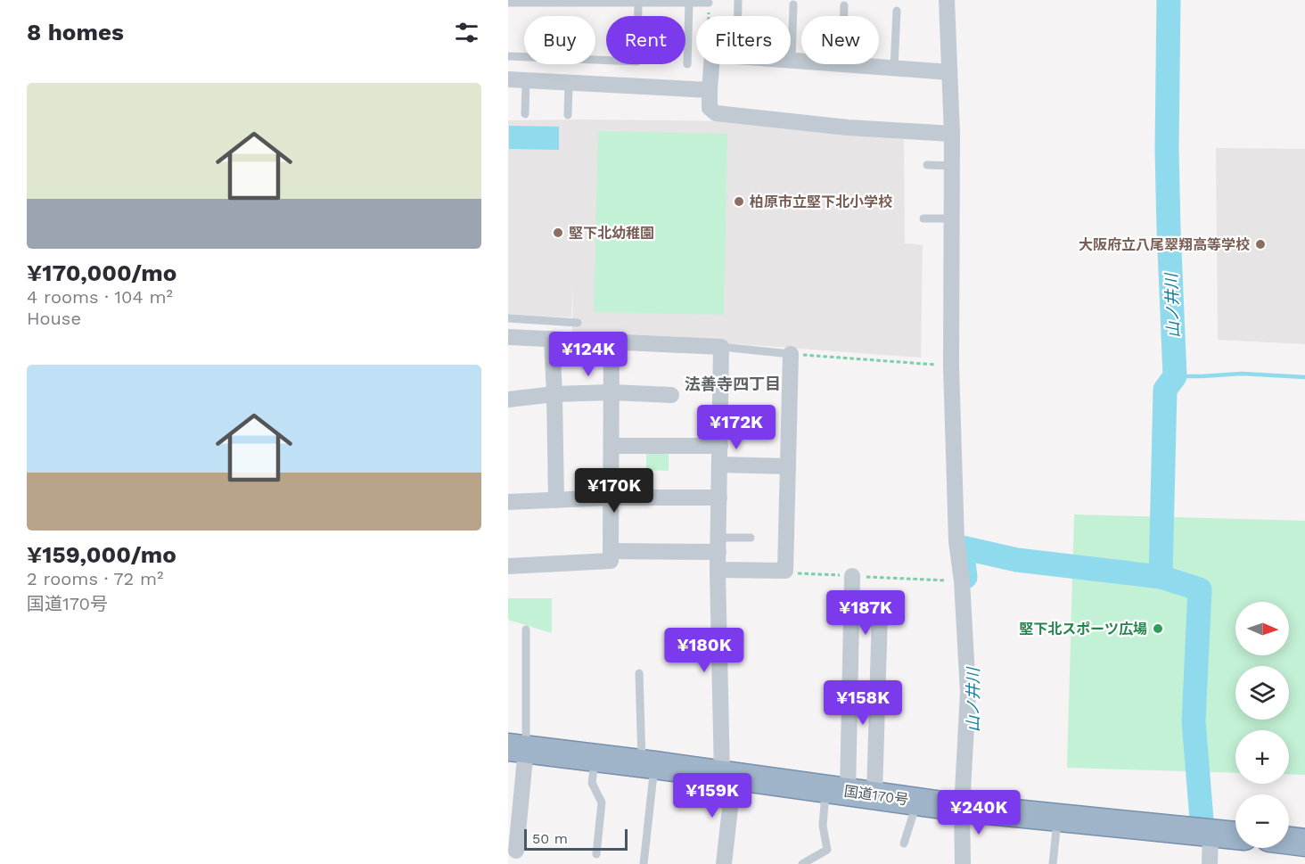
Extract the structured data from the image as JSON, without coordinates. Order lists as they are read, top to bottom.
{
  "streets": {
    "highway": ["国道170号"]
  },
  "districts": ["法善寺四丁目"],
  "water": ["山ノ井川"],
  "places": [
    "柏原市立堅下北小学校",
    "堅下北幼稚園",
    "大阪府立八尾翠翔高等学校",
    "堅下北スポーツ広場"
  ],
  "scale_bar": "50 m",
  "north": "right",
  "page": {
    "heading": "8 homes",
    "chip": [
      "Buy",
      "Rent",
      "Filters",
      "New"
    ],
    "list": [
      {
        "name": "¥170,000/mo",
        "note": "4 rooms · 104 m² · House"
      },
      {
        "name": "¥159,000/mo",
        "note": "2 rooms · 72 m² · 国道170号"
      }
    ],
    "price": [
      "¥124K",
      "¥172K",
      "¥170K",
      "¥187K",
      "¥180K",
      "¥158K",
      "¥159K",
      "¥240K"
    ],
    "map_buttons": ["+", "−"],
    "scale": "50 m"
  }
}
